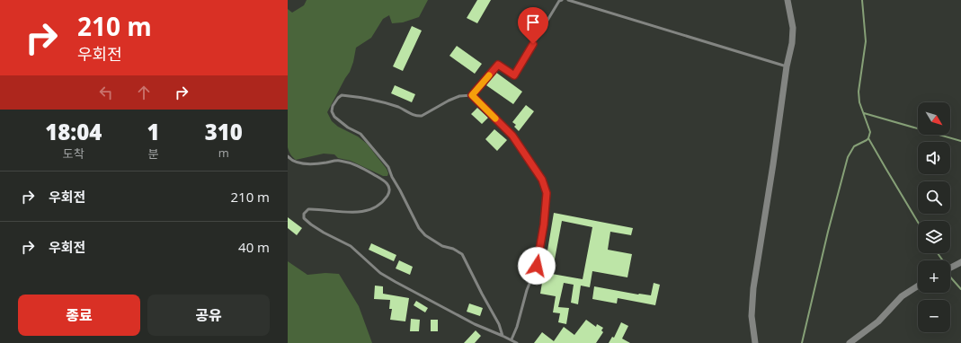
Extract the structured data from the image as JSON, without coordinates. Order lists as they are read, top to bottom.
{
  "north": "bottom right",
  "page": {
    "turn": ["210 m", "우회전"],
    "map_buttons": ["+", "−"],
    "eta": [
      "18:04",
      "도착",
      "1",
      "분",
      "310",
      "m"
    ],
    "list": [
      {
        "name": "우회전",
        "value": "210 m"
      },
      {
        "name": "우회전",
        "value": "40 m"
      }
    ],
    "buttons": ["종료", "공유"]
  }
}
